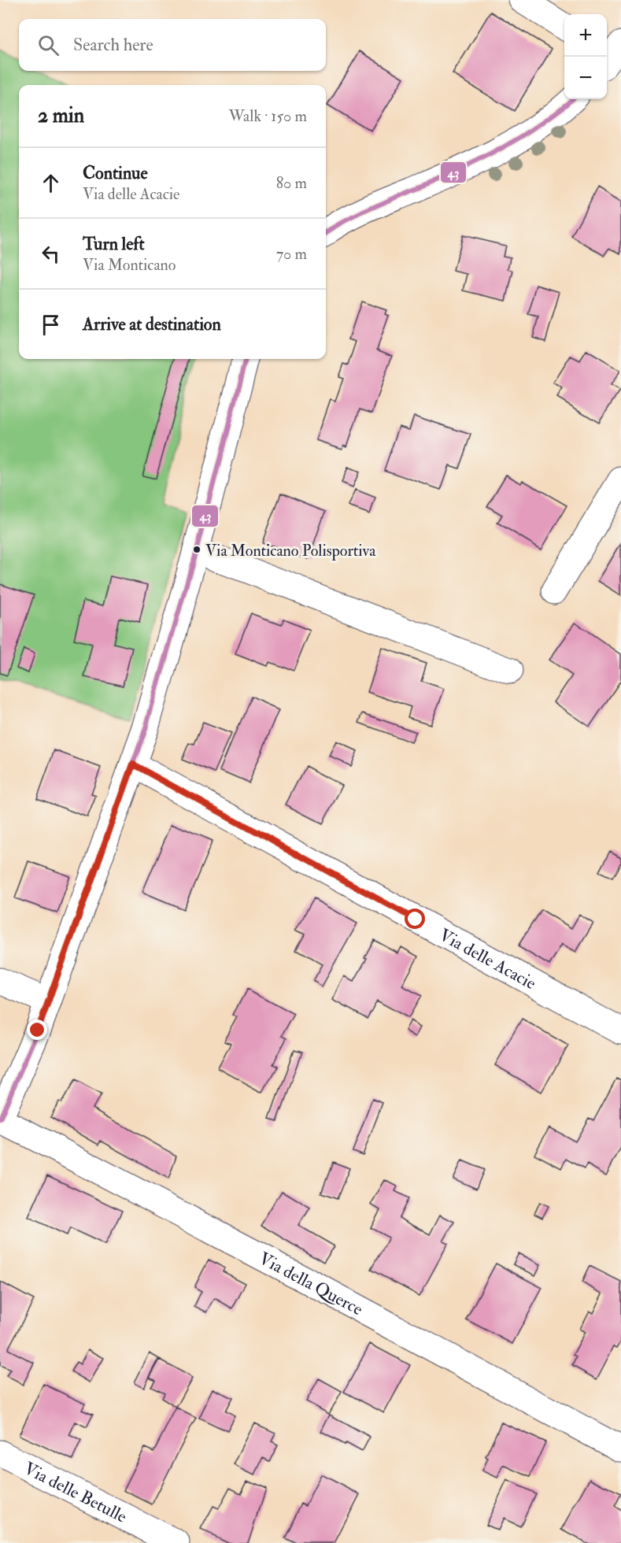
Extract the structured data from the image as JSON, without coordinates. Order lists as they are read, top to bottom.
{
  "streets": {
    "street": ["Via delle Acacie", "Via della Querce", "Via delle Betulle"]
  },
  "places": ["Via Monticano Polisportiva"],
  "lines": ["transit line 43"],
  "page": {
    "map_buttons": ["+", "−"],
    "search": "Search here",
    "heading": ["2 min", "Walk · 150 m"],
    "list": [
      ["Continue", "Via delle Acacie", "80 m"],
      ["Turn left", "Via Monticano", "70 m"],
      "Arrive at destination"
    ]
  }
}
